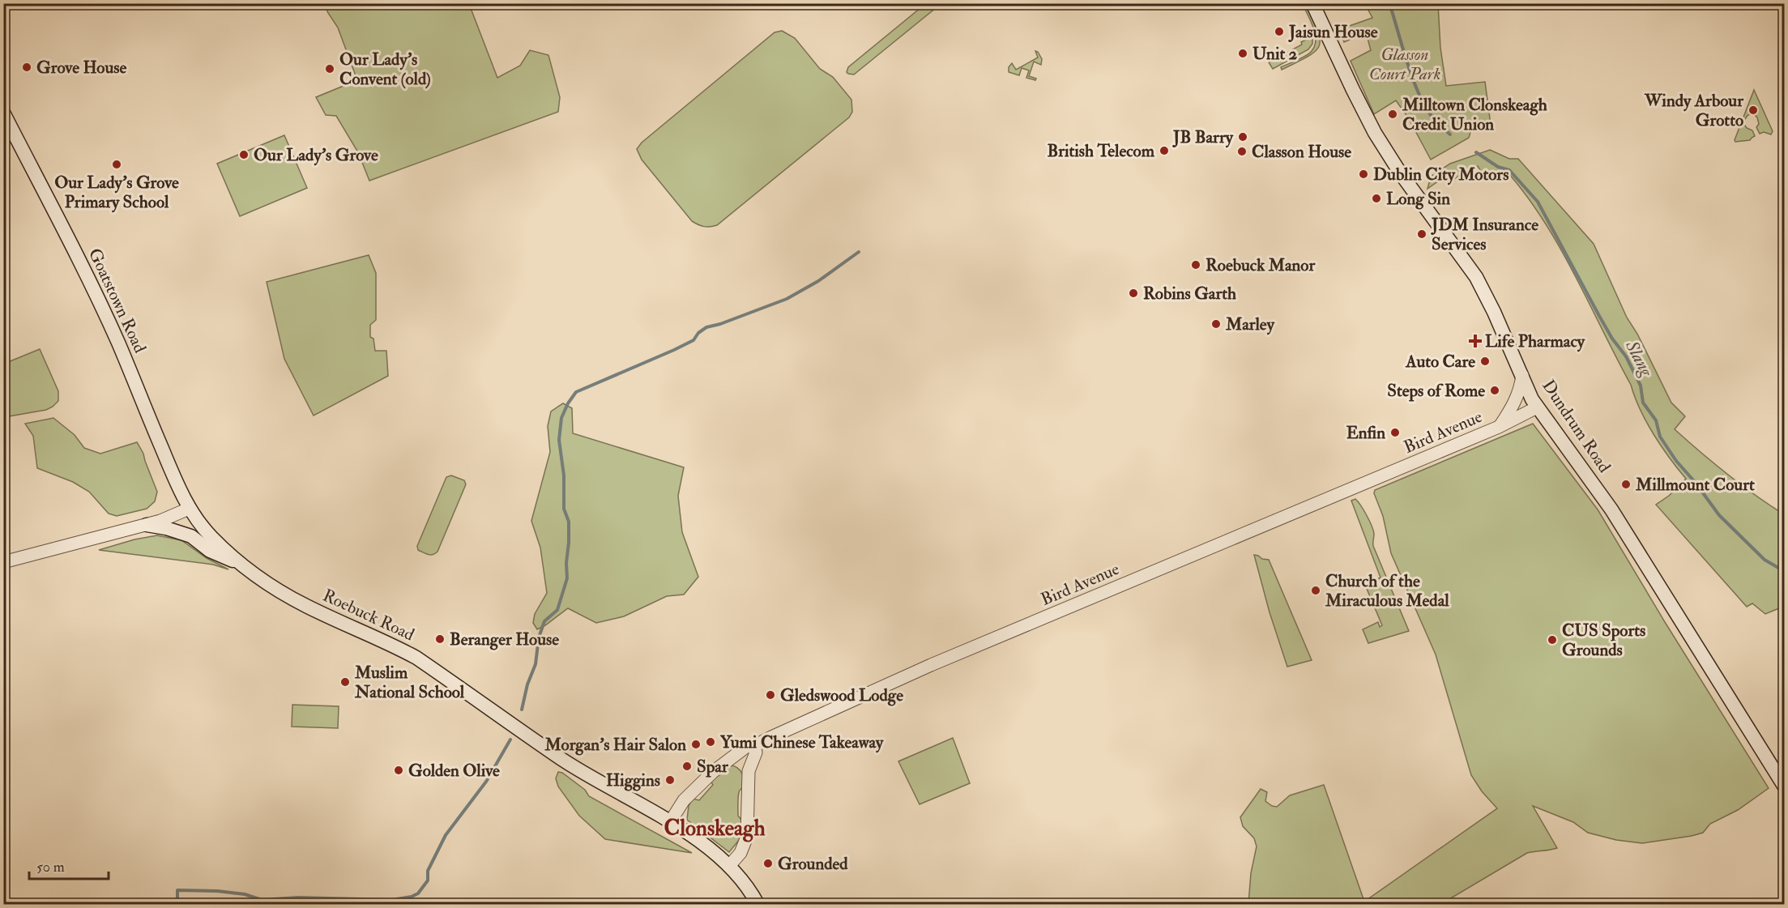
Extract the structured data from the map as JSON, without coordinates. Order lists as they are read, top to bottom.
{
  "streets": {
    "main road": ["Goatstown Road", "Dundrum Road", "Roebuck Road"],
    "street": ["Bird Avenue"]
  },
  "crossings": [
    ["Goatstown Road", "Roebuck Road"],
    ["Dundrum Road", "Bird Avenue"],
    ["Bird Avenue", "Roebuck Road"]
  ],
  "districts": ["Clonskeagh"],
  "water": ["Slang"],
  "parks": ["Glasson Court Park"],
  "places": {
    "other": [
      "Jaisun House",
      "Unit 2",
      "Grove House",
      "Our Lady's Convent (old)",
      "Windy Arbour Grotto",
      "Milltown Clonskeagh Credit Union",
      "JB Barry",
      "British Telecom",
      "Classon House",
      "Our Lady's Grove",
      "Our Lady's Grove Primary School",
      "Dublin City Motors",
      "Long Sin",
      "JDM Insurance Services",
      "Roebuck Manor",
      "Robins Garth",
      "Marley",
      "Auto Care",
      "Steps of Rome",
      "Enfin",
      "Millmount Court",
      "Church of the Miraculous Medal",
      "Beranger House",
      "CUS Sports Grounds",
      "Muslim National School",
      "Gledswood Lodge",
      "Yumi Chinese Takeaway",
      "Morgan's Hair Salon",
      "Spar",
      "Golden Olive",
      "Higgins",
      "Grounded"
    ],
    "health": ["Life Pharmacy"]
  },
  "scale_bar": "50 m"
}
